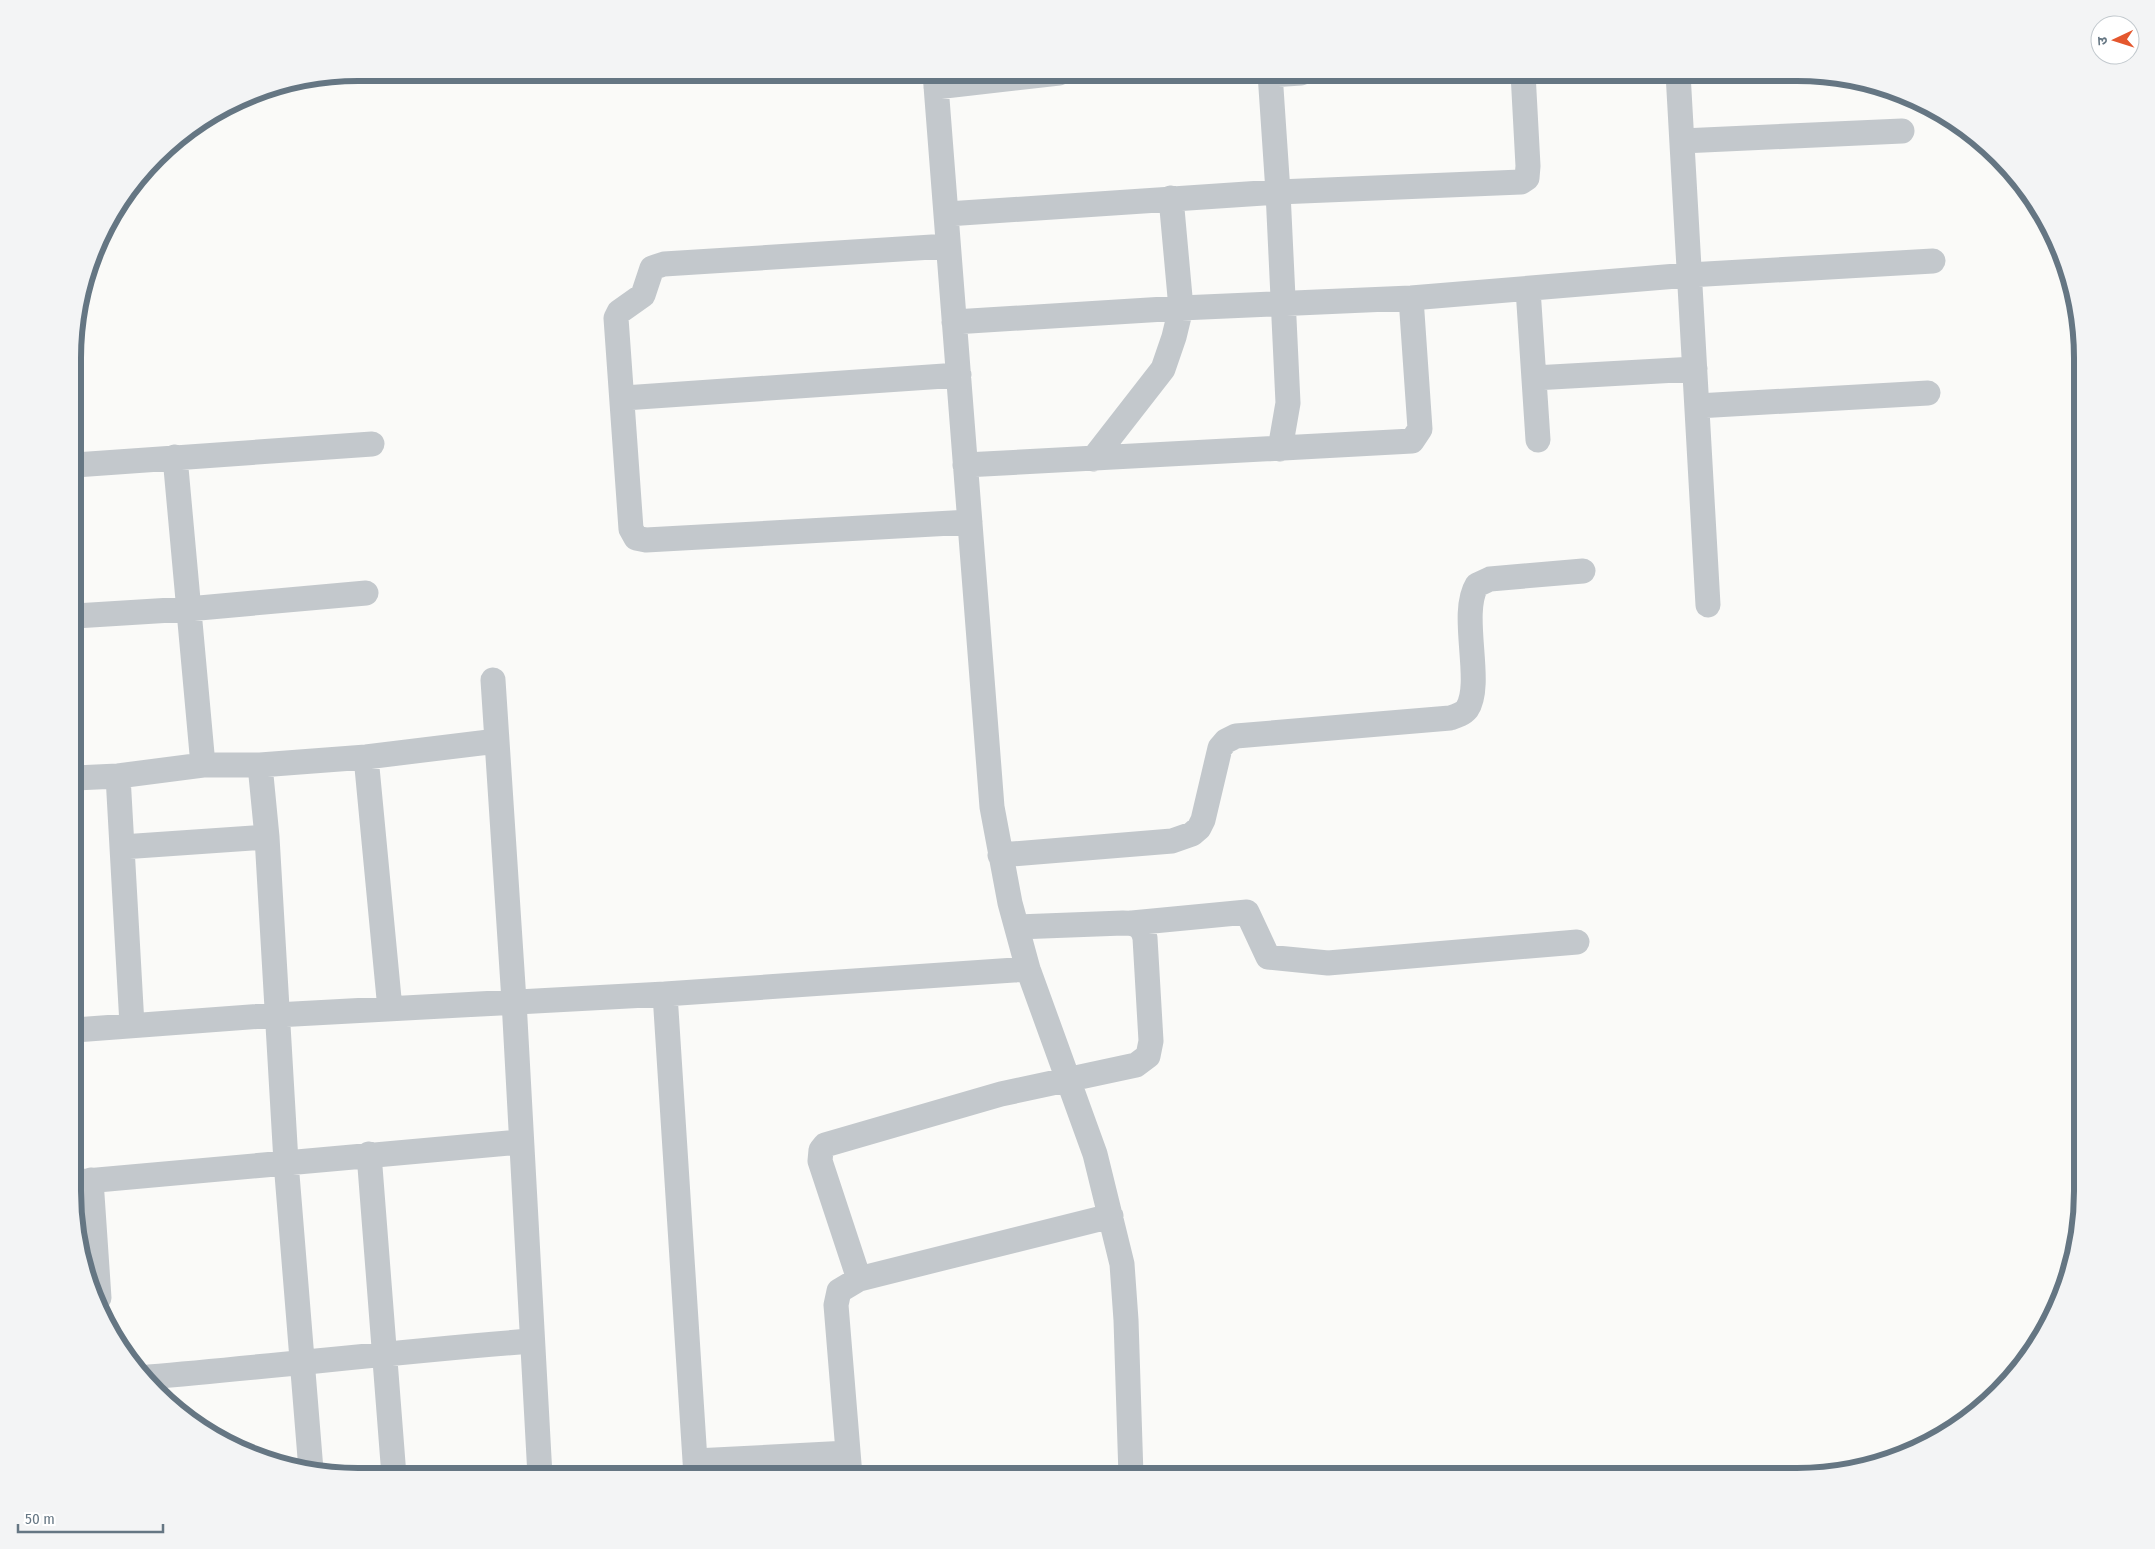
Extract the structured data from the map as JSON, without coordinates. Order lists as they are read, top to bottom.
{
  "scale_bar": "50 m",
  "north": "left"
}
